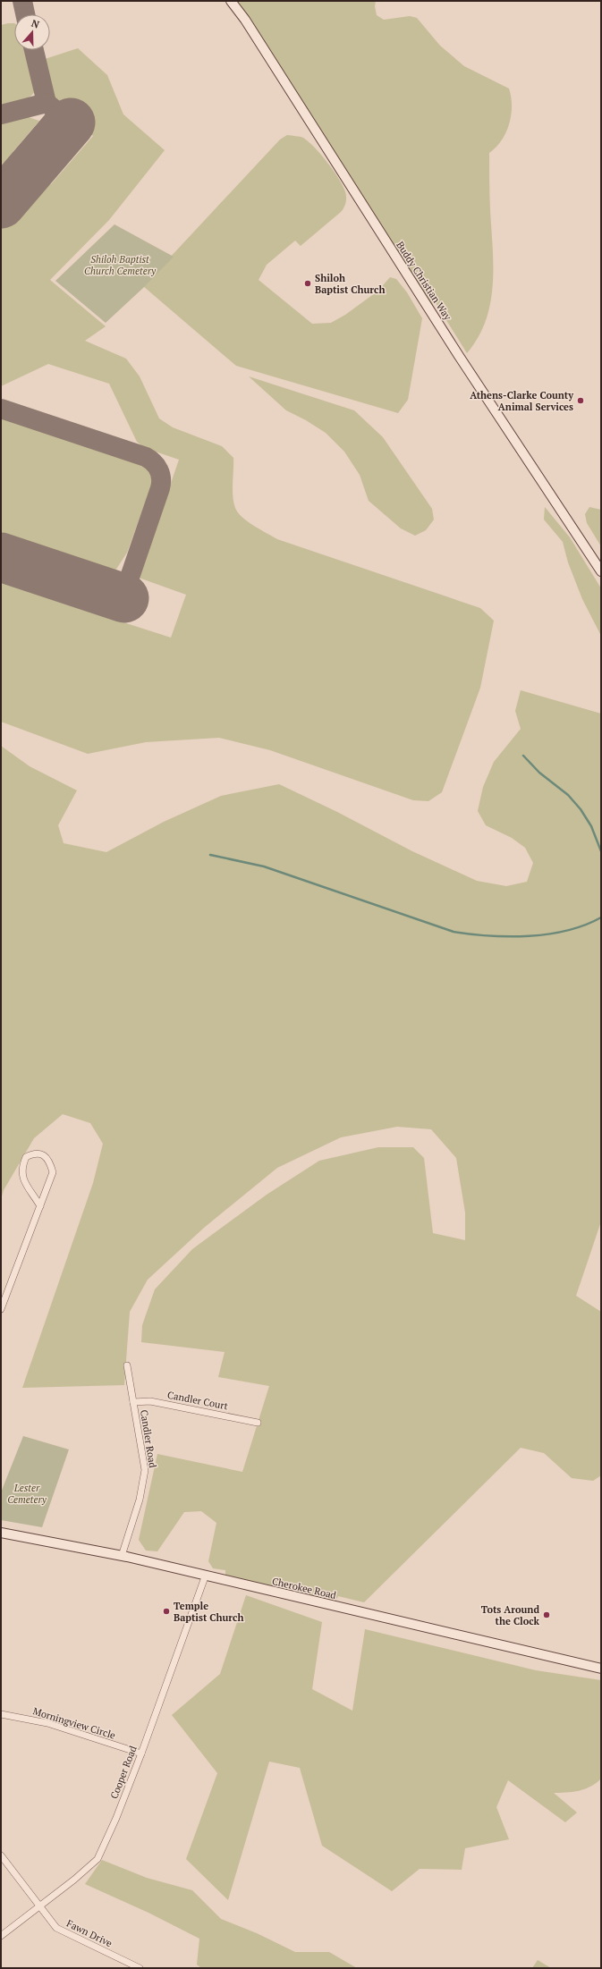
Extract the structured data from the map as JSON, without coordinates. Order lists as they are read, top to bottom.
{
  "streets": {
    "street": [
      "Buddy Christian Way",
      "Candler Court",
      "Candler Road",
      "Cherokee Road",
      "Morningview Circle",
      "Cooper Road",
      "Fawn Drive"
    ]
  },
  "crossings": [
    ["Candler Court", "Candler Road"],
    ["Candler Road", "Cherokee Road"],
    ["Cherokee Road", "Cooper Road"],
    ["Morningview Circle", "Cooper Road"],
    ["Cooper Road", "Fawn Drive"]
  ],
  "parks": ["Shiloh Baptist Church Cemetery", "Lester Cemetery"],
  "places": [
    "Shiloh Baptist Church",
    "Athens-Clarke County Animal Services",
    "Temple Baptist Church",
    "Tots Around the Clock"
  ],
  "north": "top"
}
